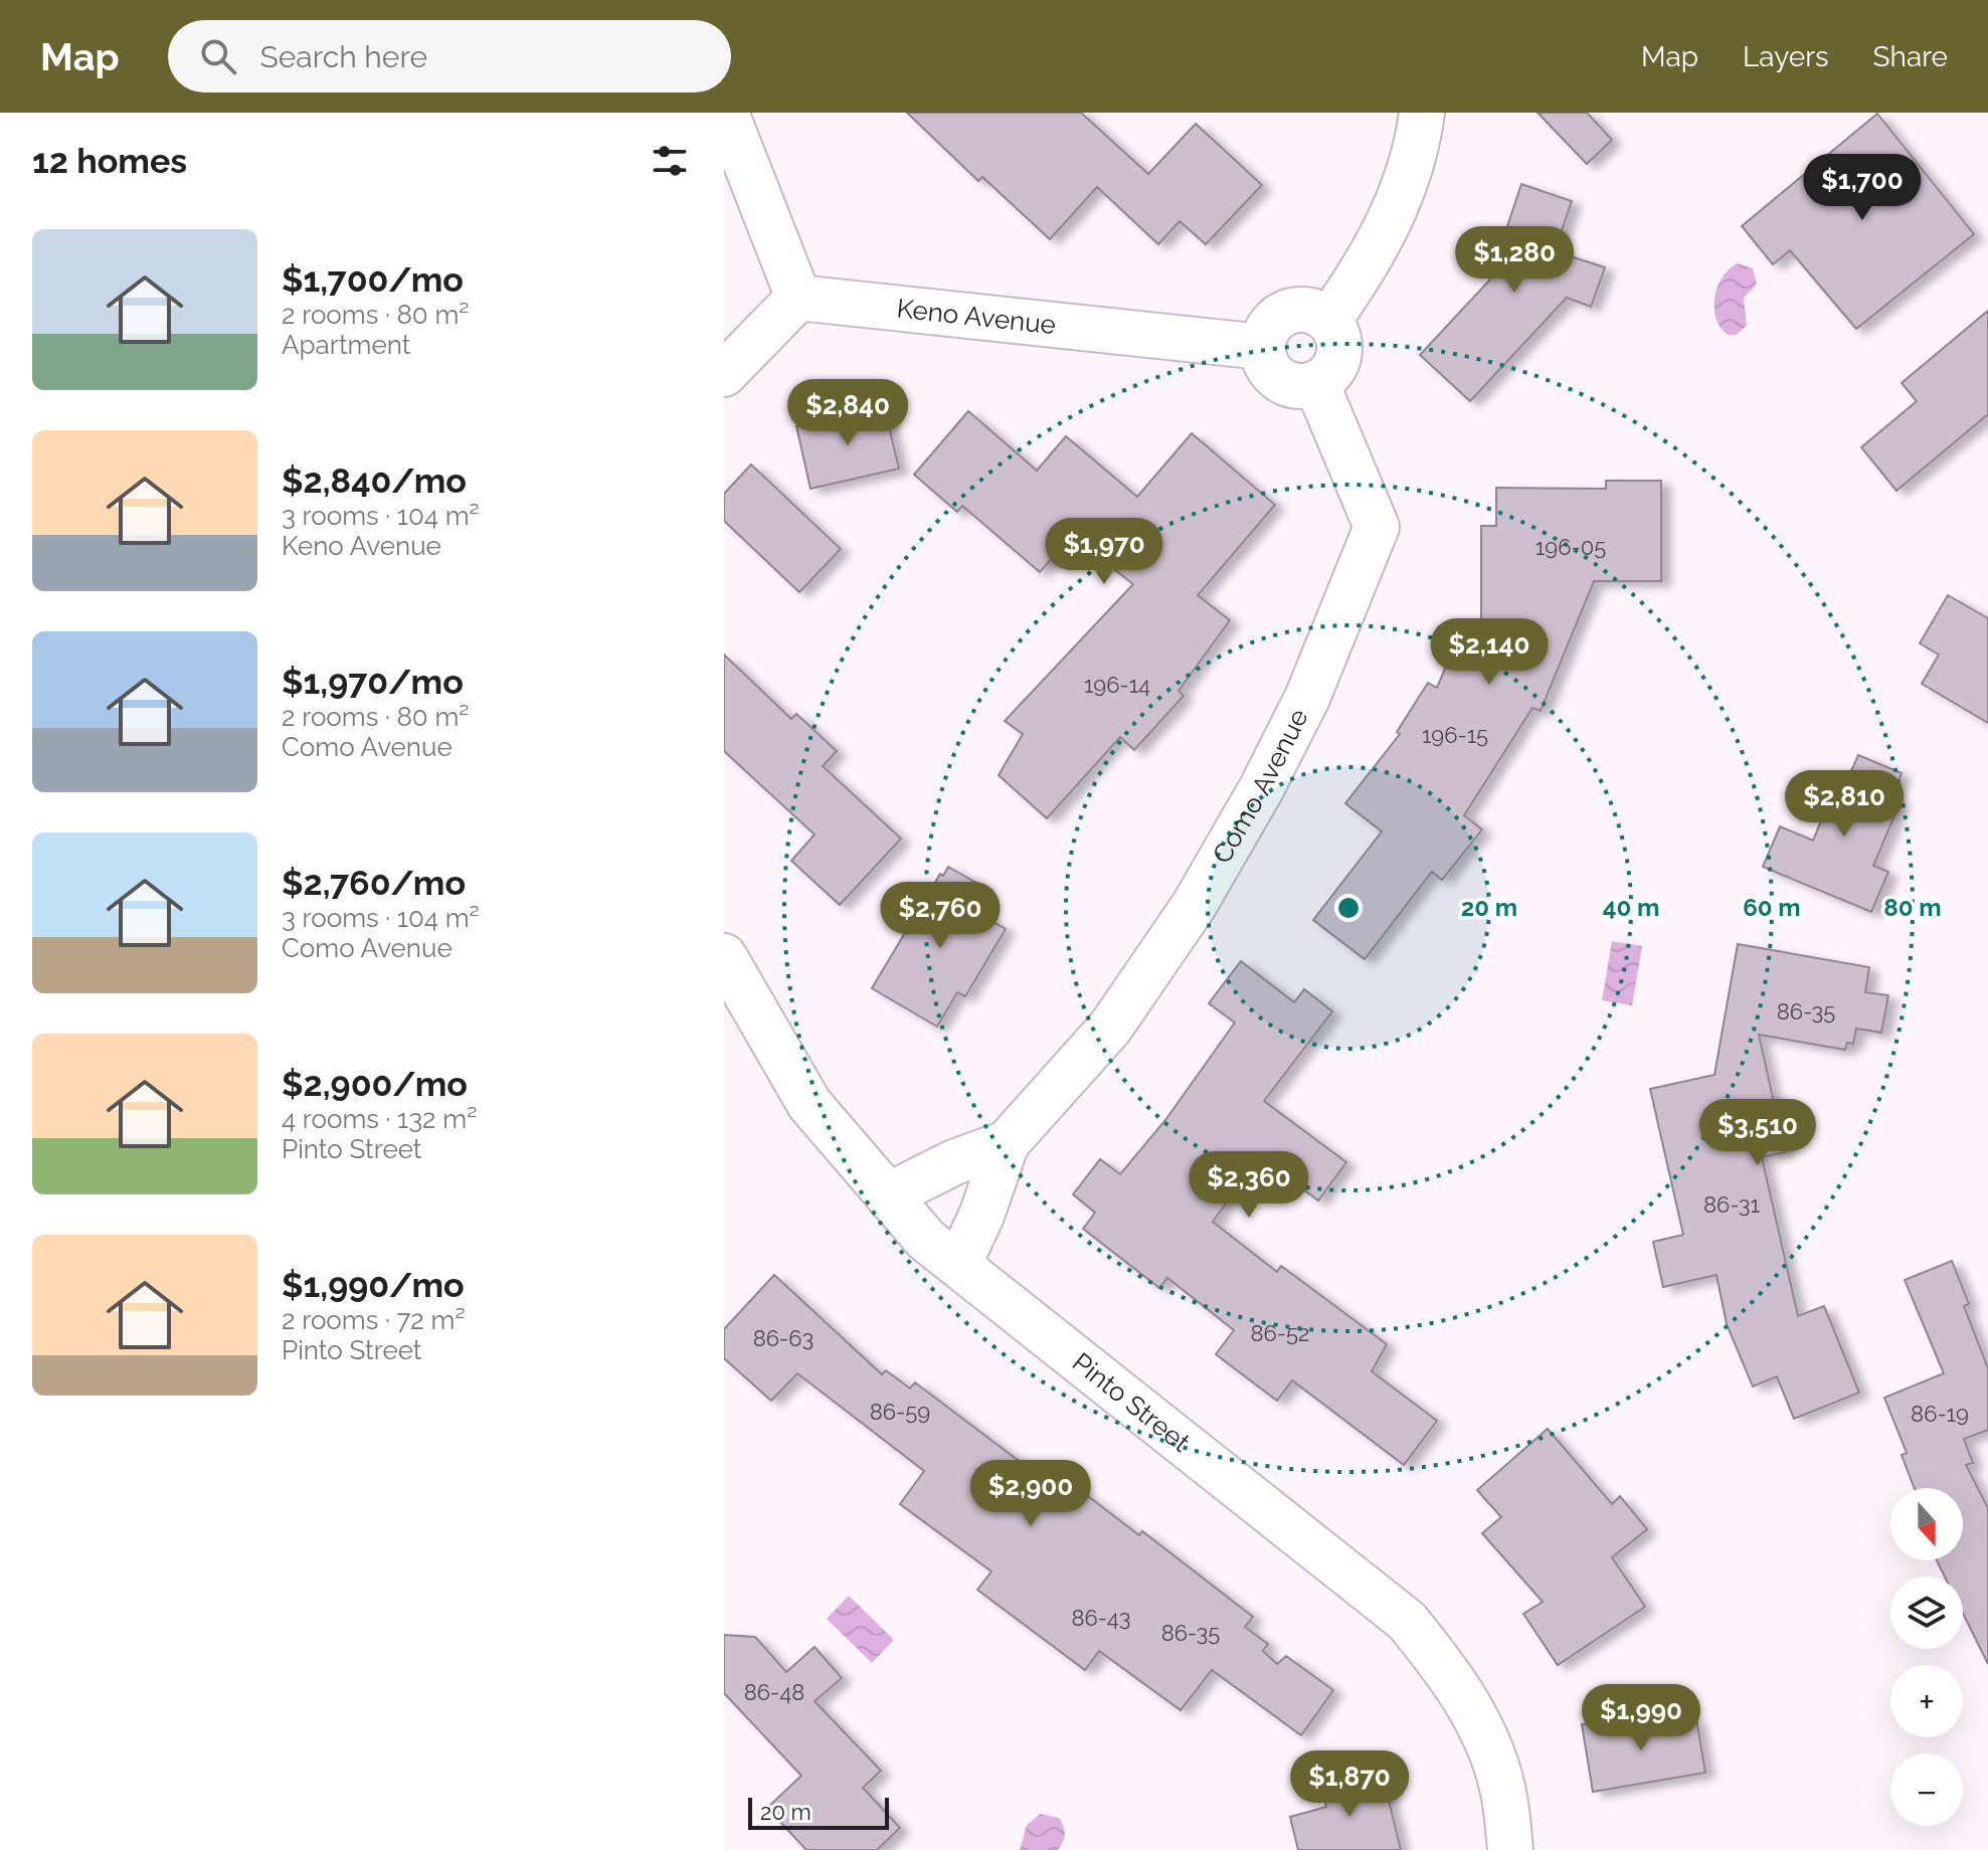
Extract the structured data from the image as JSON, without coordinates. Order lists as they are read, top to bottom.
{
  "streets": {
    "street": ["Keno Avenue", "Como Avenue", "Pinto Street"]
  },
  "crossings": [
    ["Keno Avenue", "Como Avenue"],
    ["Como Avenue", "Pinto Street"]
  ],
  "house_numbers": [
    "196-05",
    "196-14",
    "196-15",
    "86-35",
    "86-31",
    "86-52",
    "86-63",
    "86-59",
    "86-19",
    "86-43",
    "86-35",
    "86-48"
  ],
  "scale_bar": "20 m",
  "north": "bottom",
  "page": {
    "header": "Map",
    "search": "Search here",
    "nav": ["Map", "Layers", "Share"],
    "heading": "12 homes",
    "price": [
      "$1,700",
      "$1,280",
      "$2,840",
      "$1,970",
      "$2,140",
      "$2,810",
      "$2,760",
      "$3,510",
      "$2,360",
      "$2,900",
      "$1,990",
      "$1,870"
    ],
    "list": [
      {
        "name": "$1,700/mo",
        "note": "2 rooms · 80 m² · Apartment"
      },
      {
        "name": "$2,840/mo",
        "note": "3 rooms · 104 m² · Keno Avenue"
      },
      {
        "name": "$1,970/mo",
        "note": "2 rooms · 80 m² · Como Avenue"
      },
      {
        "name": "$2,760/mo",
        "note": "3 rooms · 104 m² · Como Avenue"
      },
      {
        "name": "$2,900/mo",
        "note": "4 rooms · 132 m² · Pinto Street"
      },
      {
        "name": "$1,990/mo",
        "note": "2 rooms · 72 m² · Pinto Street"
      }
    ],
    "map_buttons": ["+", "−"],
    "scale": "20 m"
  },
  "rings": [
    "20 m",
    "40 m",
    "60 m",
    "80 m"
  ]
}
